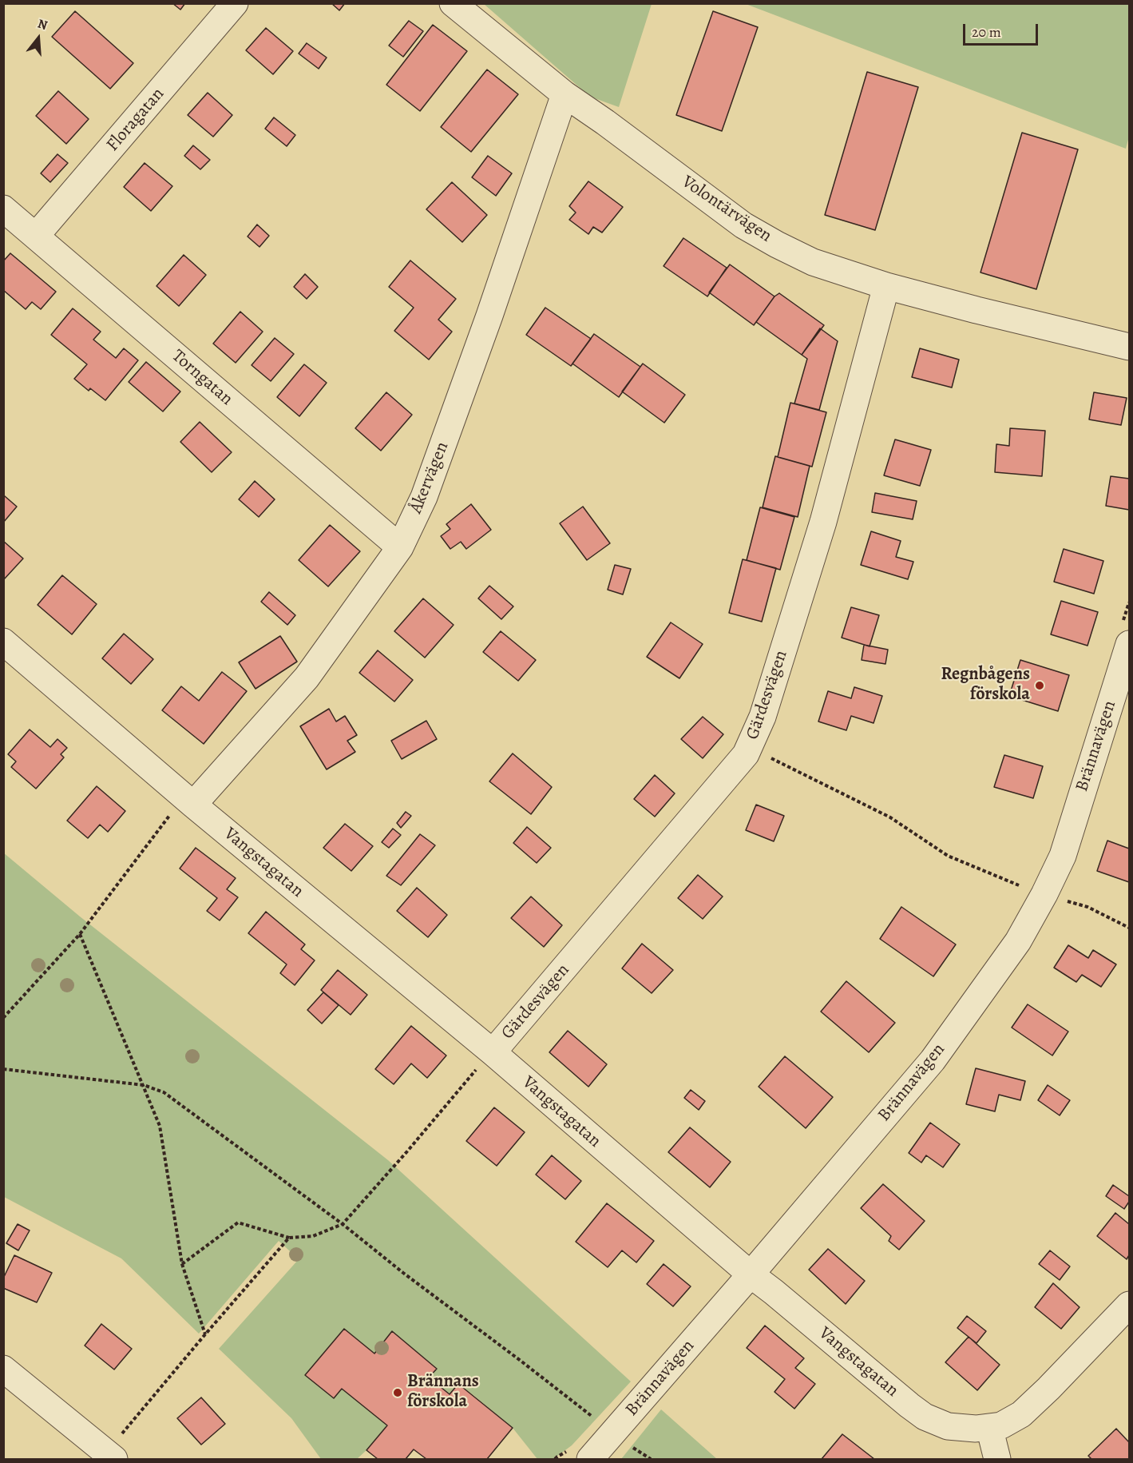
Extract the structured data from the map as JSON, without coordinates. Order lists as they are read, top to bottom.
{
  "streets": {
    "street": [
      "Floragatan",
      "Volontärvägen",
      "Torngatan",
      "Åkervägen",
      "Gärdesvägen",
      "Brännavägen",
      "Vangstagatan"
    ]
  },
  "crossings": [
    ["Floragatan", "Torngatan"],
    ["Volontärvägen", "Åkervägen"],
    ["Volontärvägen", "Gärdesvägen"],
    ["Torngatan", "Åkervägen"],
    ["Åkervägen", "Vangstagatan"],
    ["Gärdesvägen", "Vangstagatan"],
    ["Brännavägen", "Vangstagatan"]
  ],
  "places": ["Regnbågens förskola", "Brännans förskola"],
  "scale_bar": "20 m",
  "north": "top"
}
